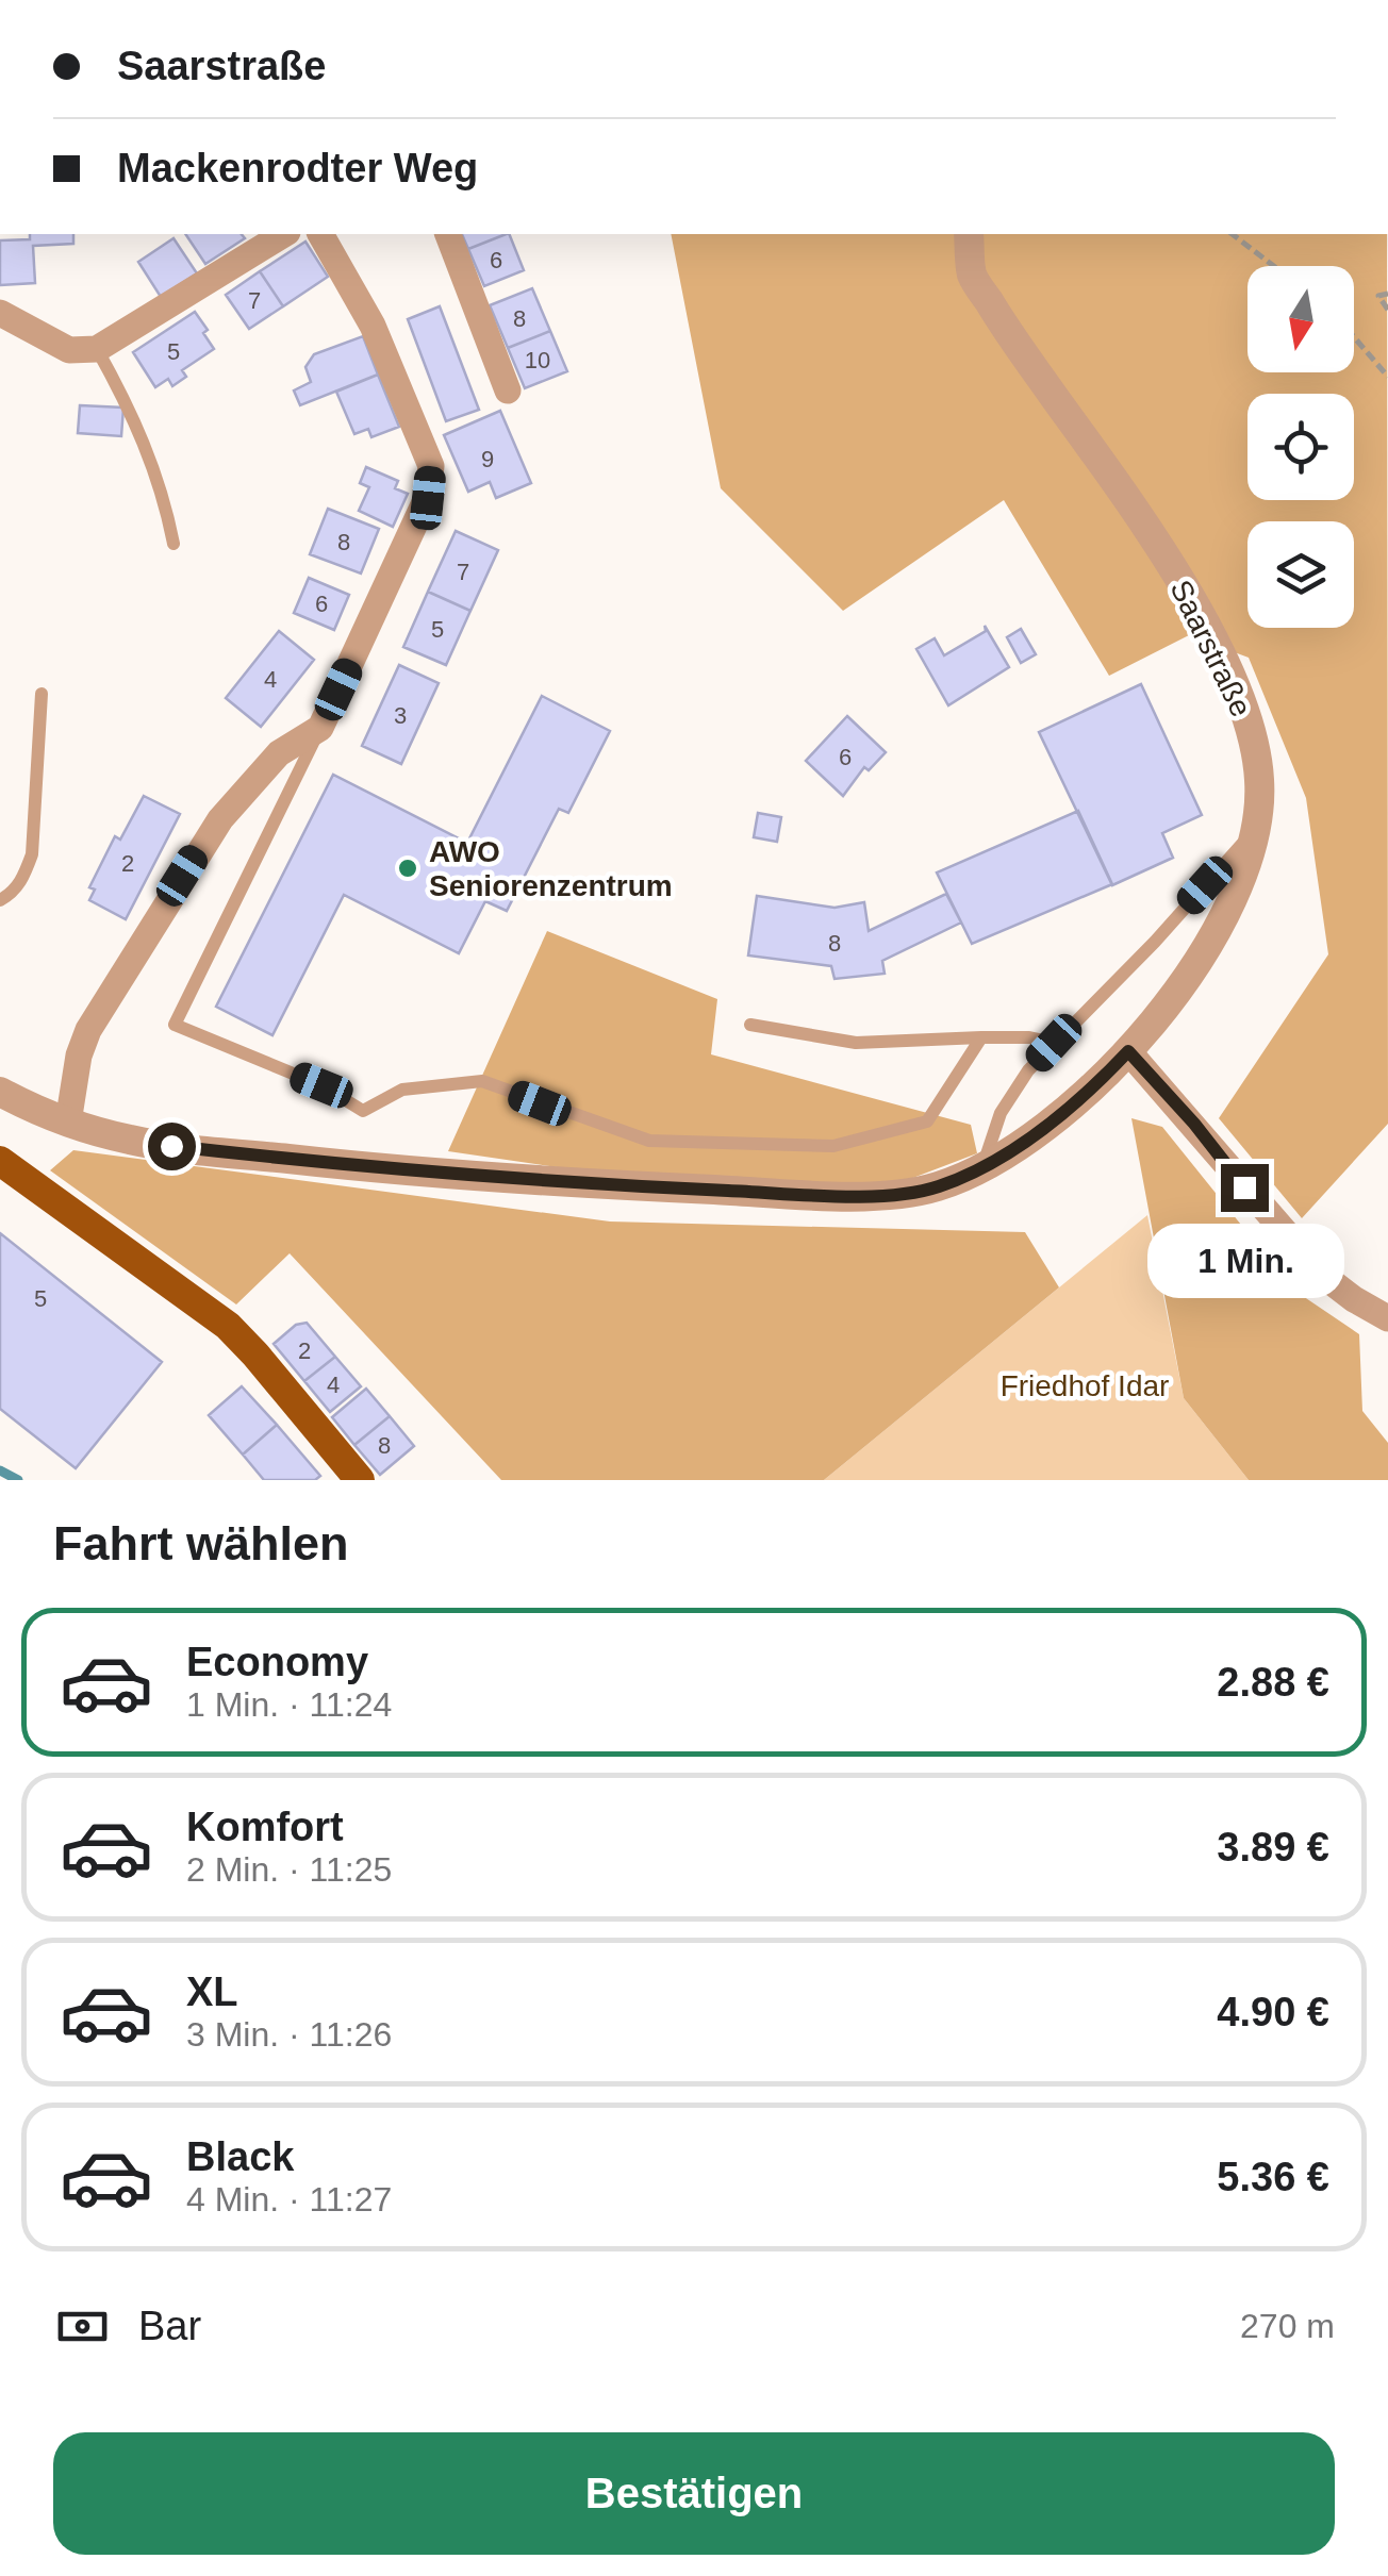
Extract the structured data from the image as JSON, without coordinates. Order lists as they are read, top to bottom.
{
  "streets": {
    "street": ["Saarstraße"]
  },
  "parks": ["Friedhof Idar"],
  "places": ["AWO Seniorenzentrum"],
  "house_numbers": [
    "6",
    "7",
    "8",
    "5",
    "10",
    "9",
    "8",
    "7",
    "6",
    "5",
    "4",
    "3",
    "6",
    "2",
    "8",
    "5",
    "2",
    "4",
    "8"
  ],
  "north": "bottom",
  "page": {
    "banner": ["Saarstraße", "Mackenrodter Weg"],
    "bubble": "1 Min.",
    "heading": "Fahrt wählen",
    "list": [
      {
        "name": "Economy",
        "note": "1 Min. · 11:24",
        "value": "2.88 €"
      },
      {
        "name": "Komfort",
        "note": "2 Min. · 11:25",
        "value": "3.89 €"
      },
      {
        "name": "XL",
        "note": "3 Min. · 11:26",
        "value": "4.90 €"
      },
      {
        "name": "Black",
        "note": "4 Min. · 11:27",
        "value": "5.36 €"
      }
    ],
    "pay": ["Bar", "270 m"],
    "buttons": "Bestätigen"
  }
}
